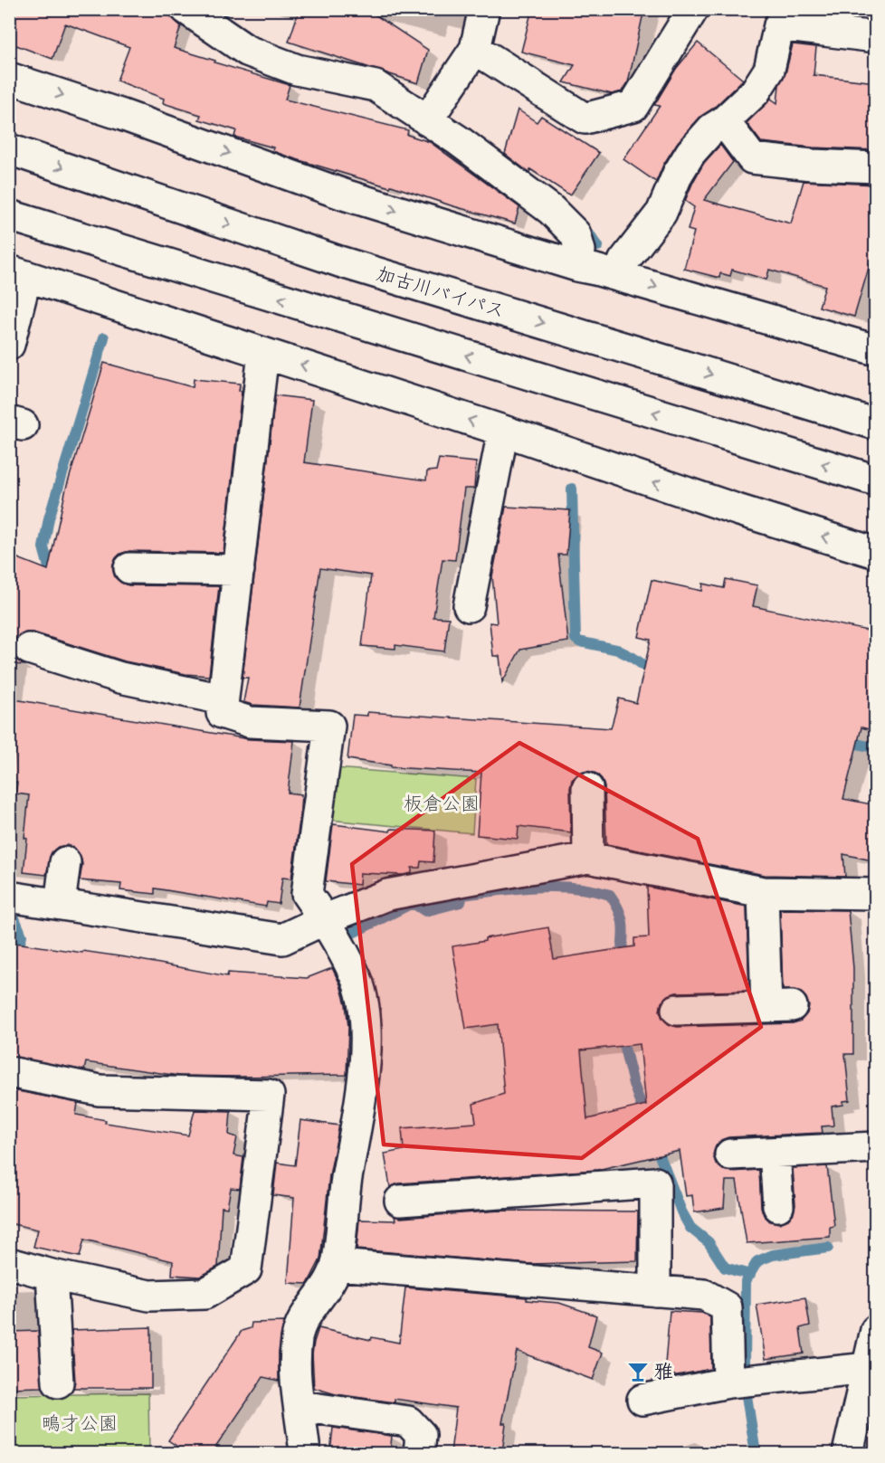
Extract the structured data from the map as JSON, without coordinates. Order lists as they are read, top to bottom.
{
  "streets": {
    "main road": ["加古川バイパス"]
  },
  "parks": ["板倉公園", "鴫才公園"],
  "places": {
    "bar": ["雅"]
  }
}
